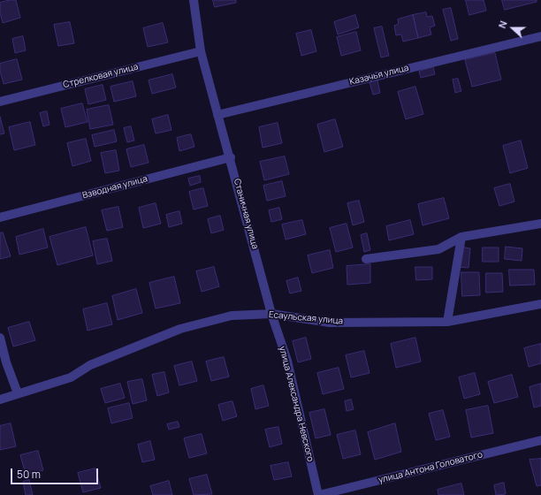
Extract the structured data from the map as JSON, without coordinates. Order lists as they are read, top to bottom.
{
  "streets": {
    "street": [
      "Казачья улица",
      "Стрелковая улица",
      "Взводная улица",
      "Станичная улица",
      "Есаульская улица",
      "улица Александра Невского",
      "улица Антона Головатого"
    ]
  },
  "crossings": [
    ["Казачья улица", "Станичная улица"],
    ["Стрелковая улица", "Станичная улица"],
    ["Взводная улица", "Станичная улица"],
    ["Станичная улица", "Есаульская улица"],
    ["Станичная улица", "улица Александра Невского"],
    ["Есаульская улица", "улица Александра Невского"],
    ["улица Александра Невского", "улица Антона Головатого"]
  ],
  "scale_bar": "50 m",
  "north": "left"
}
